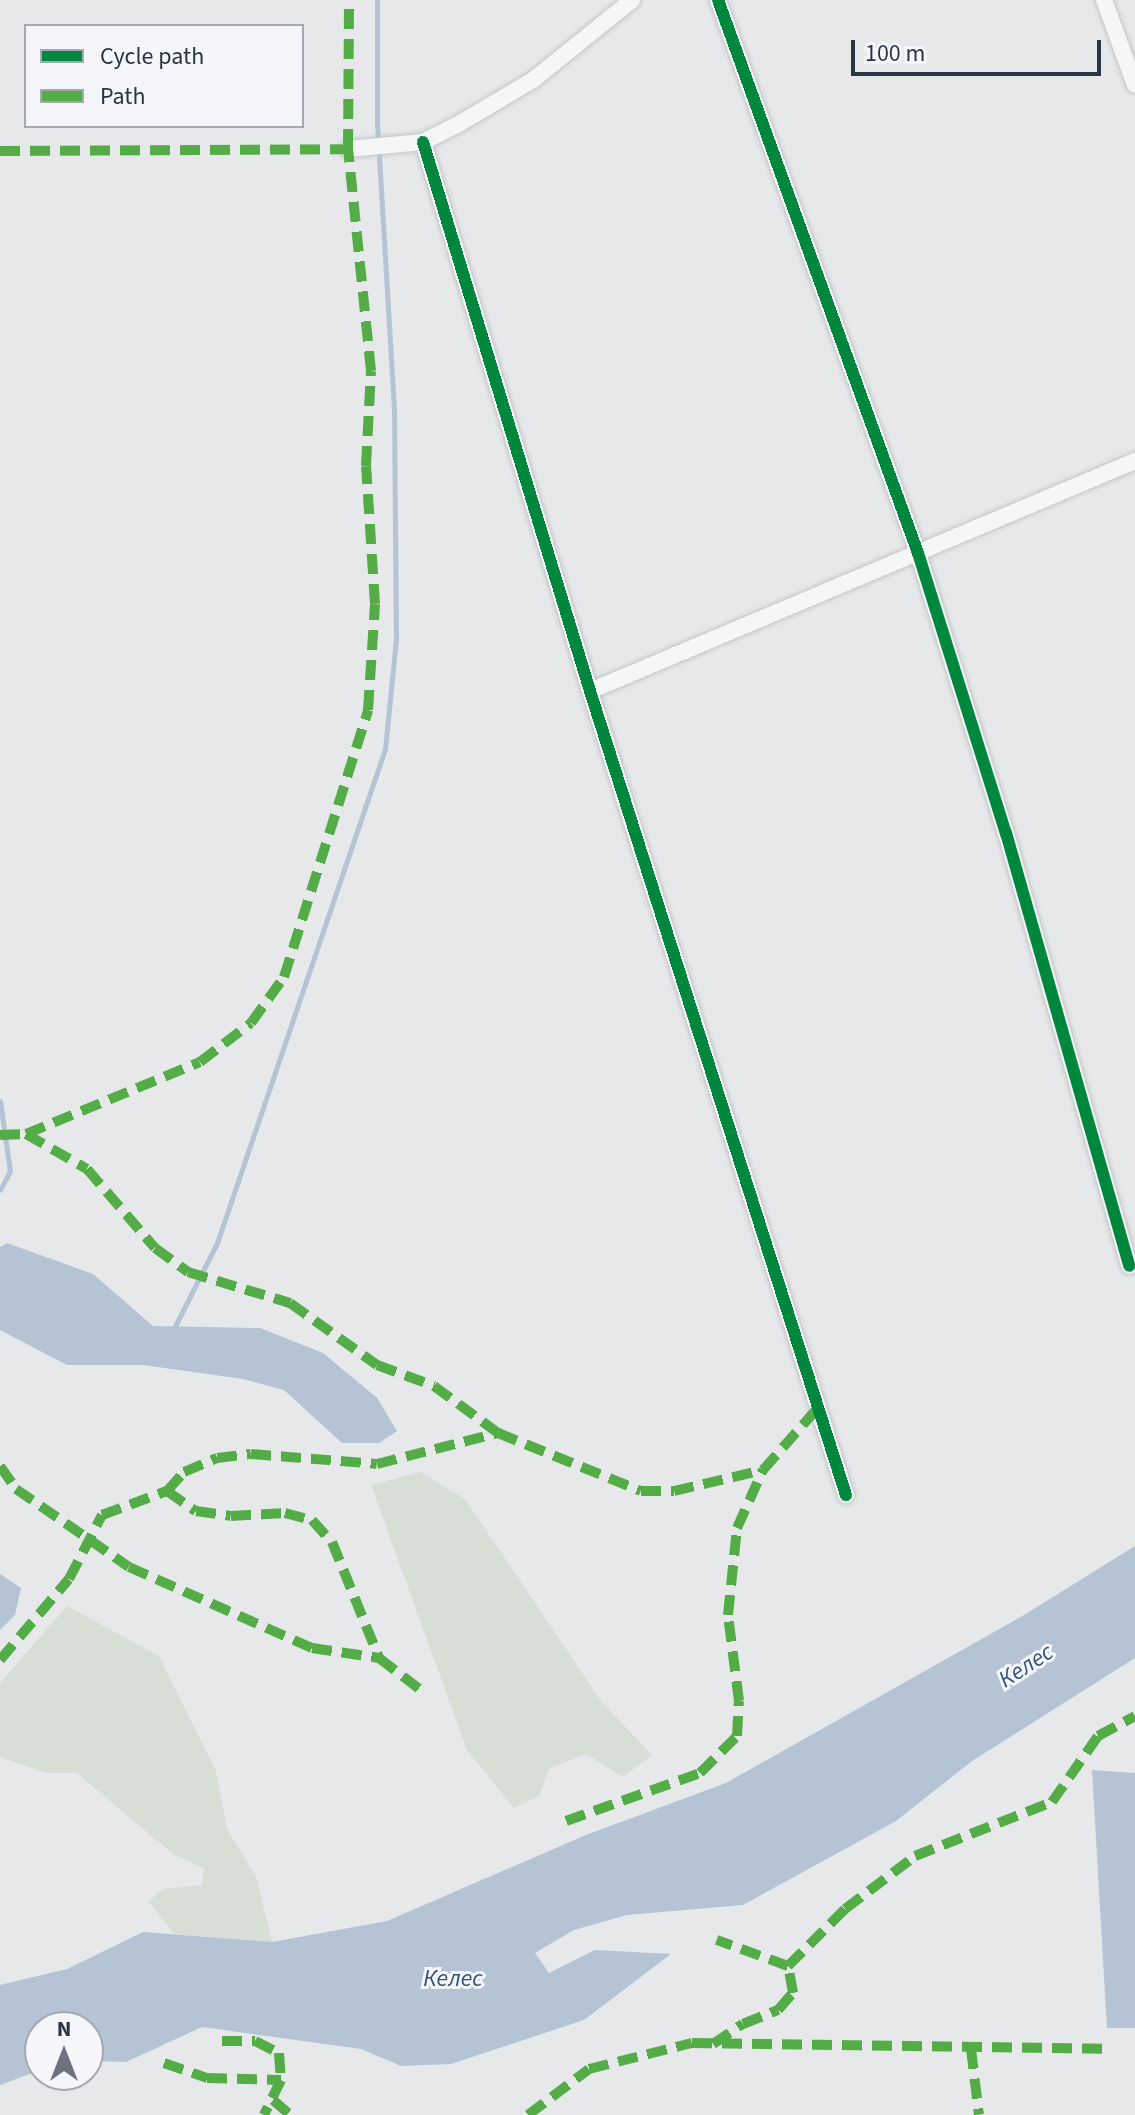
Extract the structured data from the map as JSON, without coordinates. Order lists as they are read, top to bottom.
{
  "water": ["Келес"],
  "legend": ["Cycle path", "Path"],
  "scale_bar": "100 m",
  "north": "top"
}
